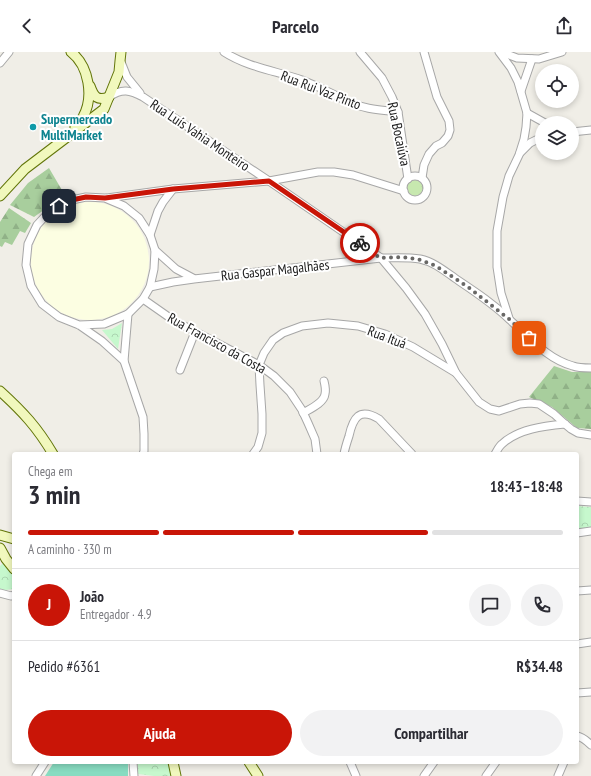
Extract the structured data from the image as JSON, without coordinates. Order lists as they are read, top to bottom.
{
  "streets": {
    "street": [
      "Rua Rui Vaz Pinto",
      "Rua Bocaiúva",
      "Rua Luís Vahia Monteiro",
      "Rua Gaspar Magalhães",
      "Rua Ituá",
      "Rua Francisco da Costa"
    ]
  },
  "crossings": [
    ["Rua Rui Vaz Pinto", "Rua Bocaiúva"],
    ["Rua Luís Vahia Monteiro", "Rua Gaspar Magalhães"],
    ["Rua Luís Vahia Monteiro", "Rua Ituá"],
    ["Rua Gaspar Magalhães", "Rua Francisco da Costa"],
    ["Rua Ituá", "Rua Francisco da Costa"]
  ],
  "places": ["Supermercado MultiMarket"],
  "page": {
    "header": "Parcelo",
    "heading": ["3 min", "Chega em", "18:43–18:48"],
    "panel": [
      "João",
      "Entregador · 4.9",
      "Pedido #6361",
      "R$34.48"
    ],
    "bar": "A caminho · 330 m",
    "round": "J",
    "buttons": ["Ajuda", "Compartilhar"]
  }
}
